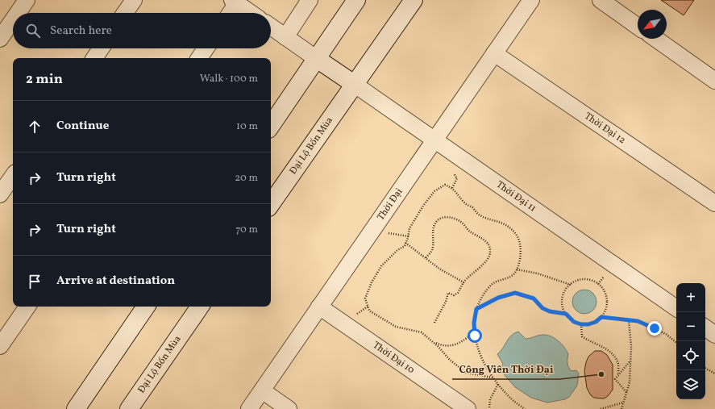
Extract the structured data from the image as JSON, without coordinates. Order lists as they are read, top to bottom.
{
  "streets": {
    "main road": ["Đại Lộ Bốn Mùa"],
    "street": [
      "Thời Đại 12",
      "Thời Đại 11",
      "Thời Đại",
      "Thời Đại 10"
    ]
  },
  "crossings": [
    ["Thời Đại 12", "Thời Đại"],
    ["Đại Lộ Bốn Mùa", "Thời Đại 11"],
    ["Thời Đại 11", "Thời Đại"],
    ["Thời Đại", "Thời Đại 10"]
  ],
  "places": ["Công Viên Thời Đại"],
  "north": "bottom left",
  "page": {
    "search": "Search here",
    "heading": ["2 min", "Walk · 100 m"],
    "list": [
      ["Continue", "10 m"],
      ["Turn right", "20 m"],
      ["Turn right", "70 m"],
      "Arrive at destination"
    ],
    "map_buttons": ["+", "−"]
  }
}
